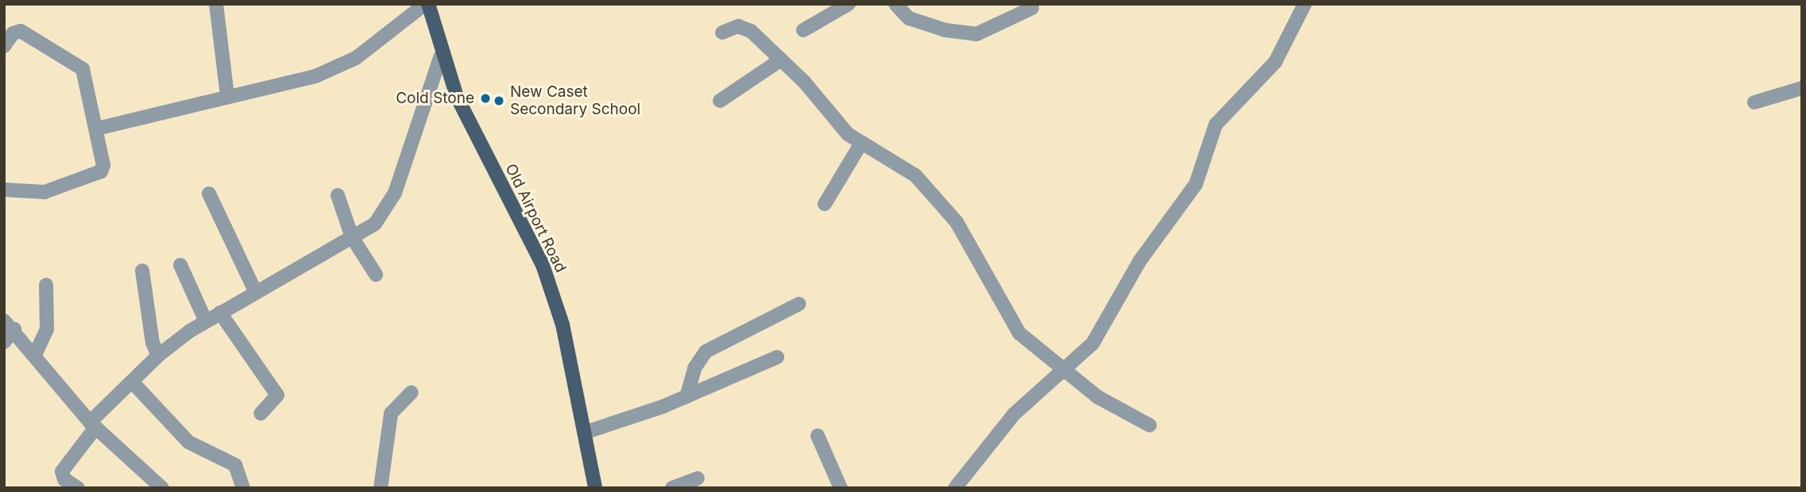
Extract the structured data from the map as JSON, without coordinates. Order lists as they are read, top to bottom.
{
  "streets": {
    "main road": ["Old Airport Road"]
  },
  "places": ["Cold Stone", "New Caset Secondary School"]
}
